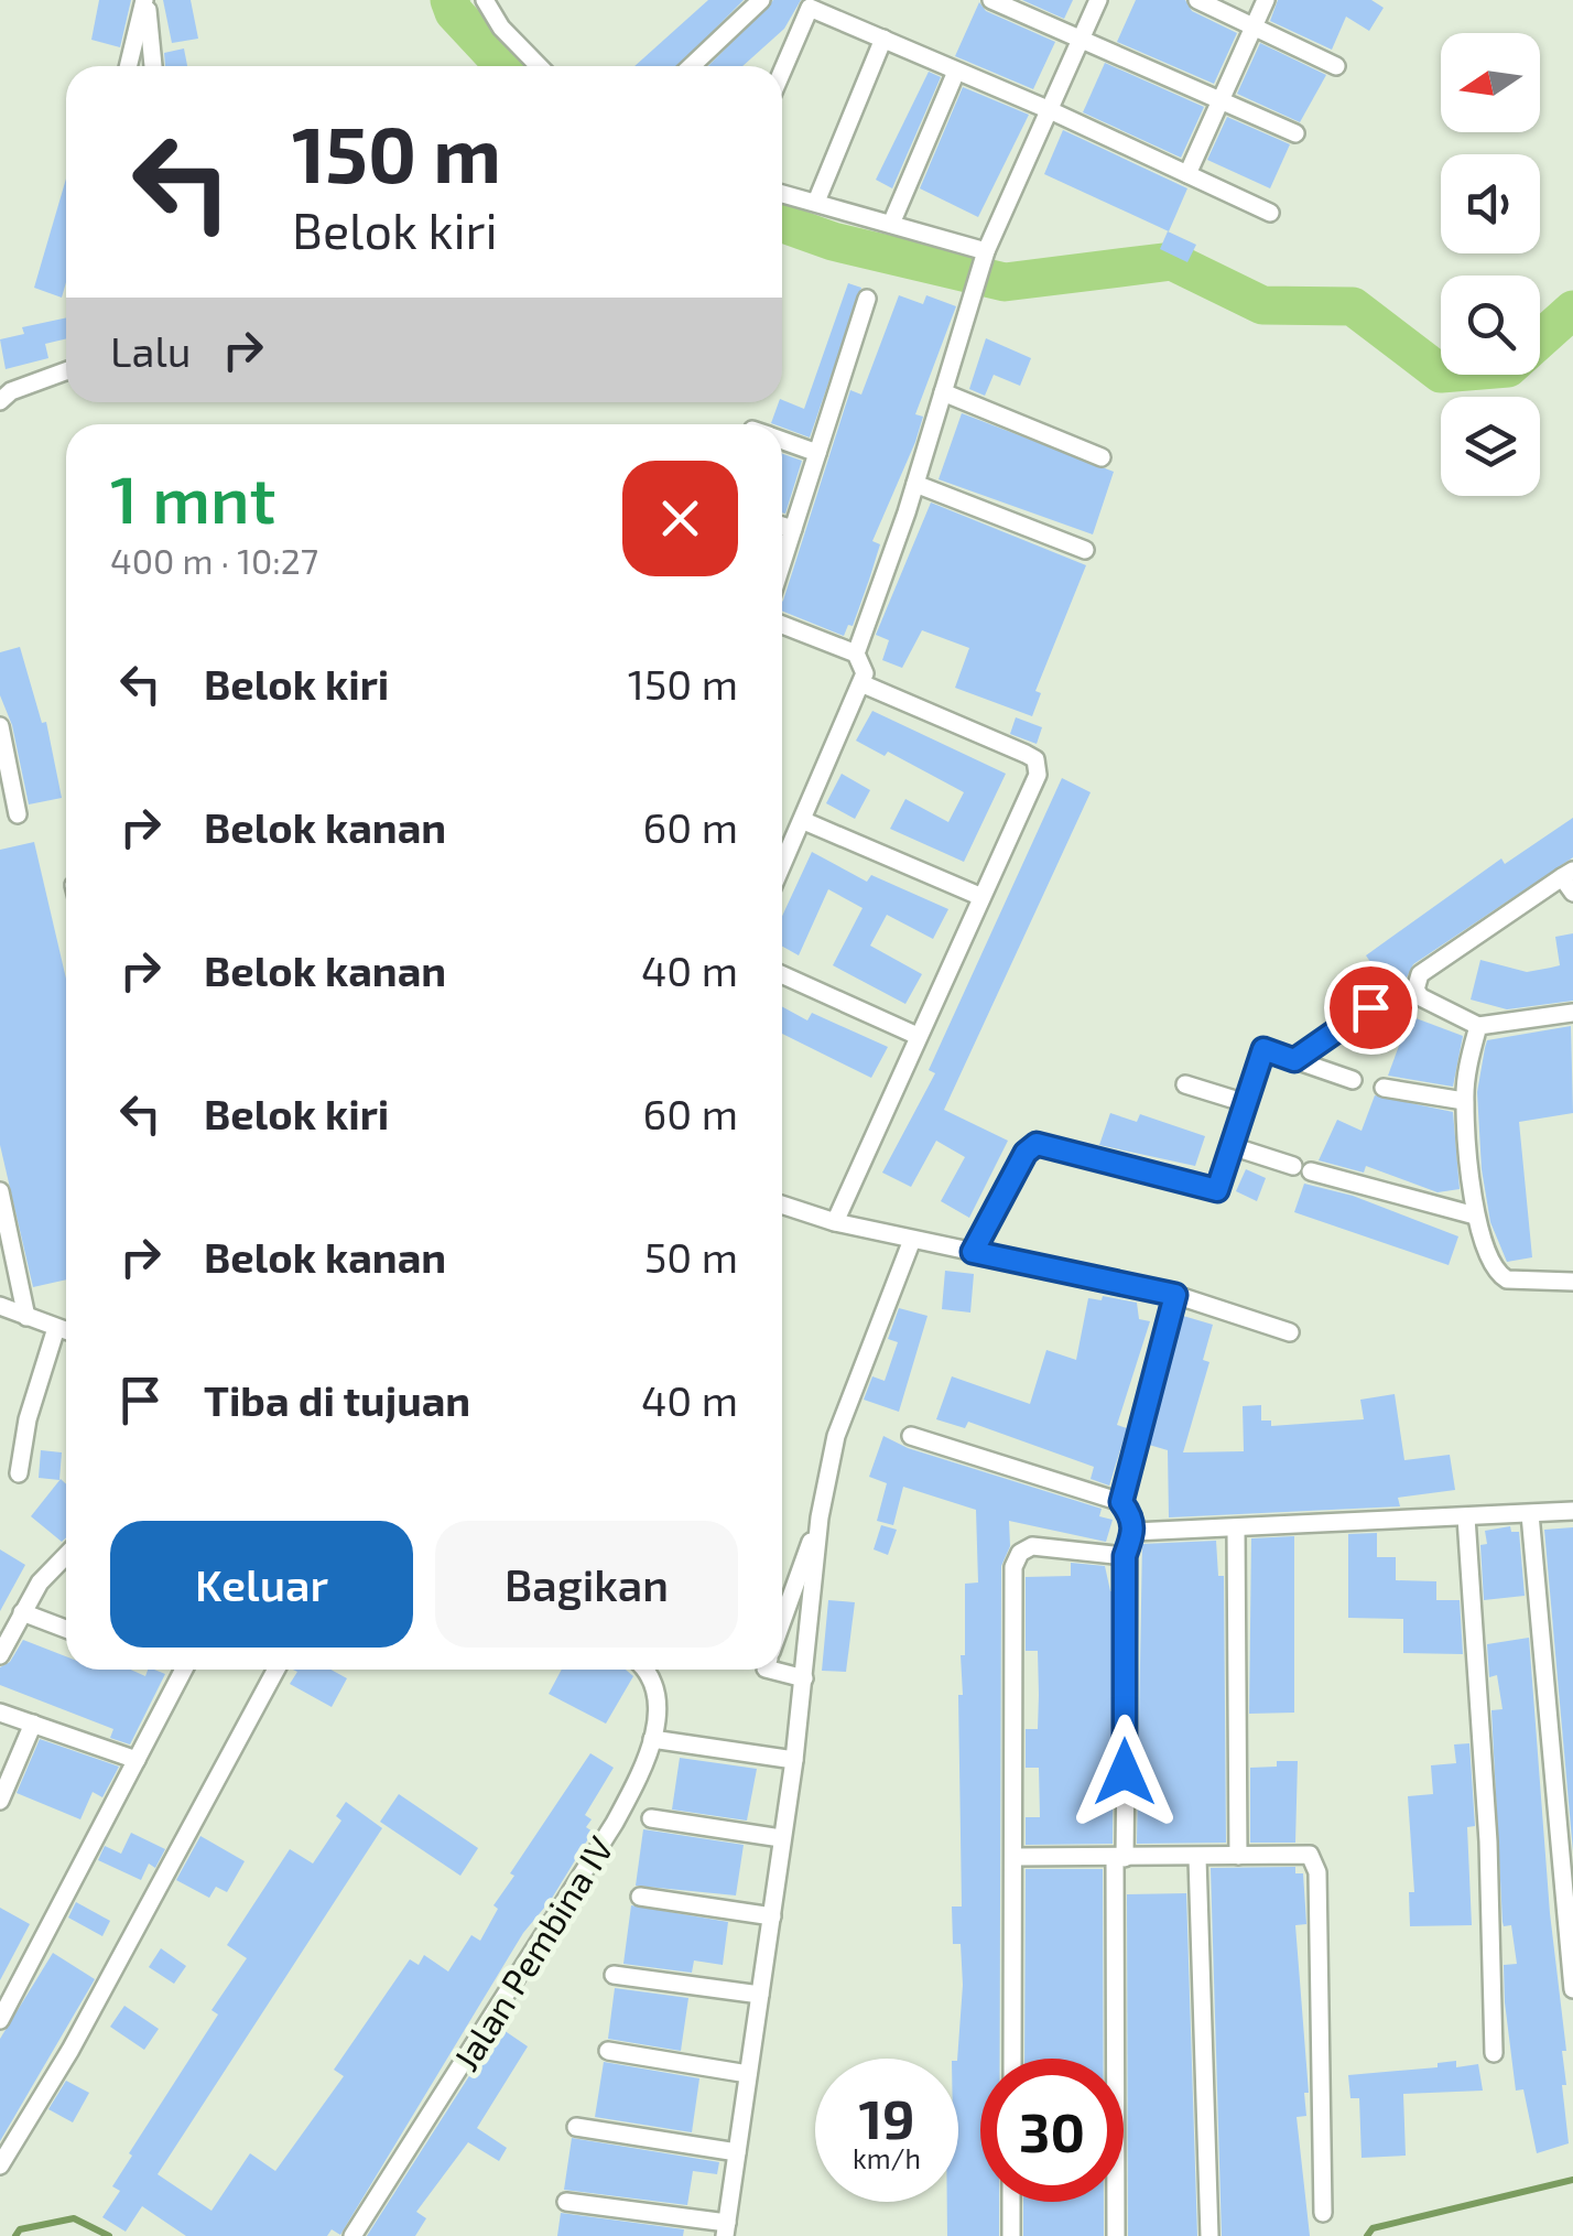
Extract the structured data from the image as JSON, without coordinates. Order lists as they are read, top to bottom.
{
  "streets": {
    "street": ["Jalan Pembina IV"]
  },
  "north": "left",
  "page": {
    "turn": ["150 m", "Belok kiri"],
    "then": "Lalu",
    "heading": ["1 mnt", "400 m · 10:27"],
    "list": [
      {
        "name": "Belok kiri",
        "value": "150 m"
      },
      {
        "name": "Belok kanan",
        "value": "60 m"
      },
      {
        "name": "Belok kanan",
        "value": "40 m"
      },
      {
        "name": "Belok kiri",
        "value": "60 m"
      },
      {
        "name": "Belok kanan",
        "value": "50 m"
      },
      {
        "name": "Tiba di tujuan",
        "value": "40 m"
      }
    ],
    "buttons": ["Keluar", "Bagikan"],
    "speed": "19 km/h",
    "limit": "30"
  }
}
